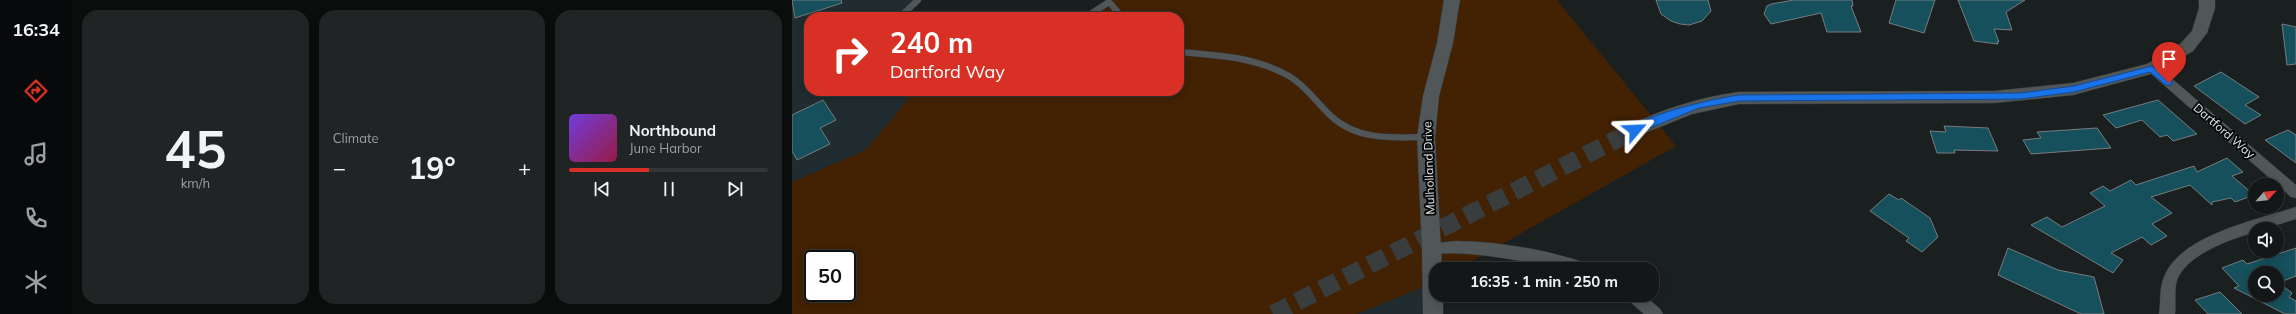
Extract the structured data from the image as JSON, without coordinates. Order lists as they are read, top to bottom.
{
  "streets": {
    "main road": ["Mulholland Drive"],
    "street": ["Dartford Way"]
  },
  "north": "top right",
  "page": {
    "tabs": "16:34",
    "tile": [
      ["45", "km/h"],
      "Climate"
    ],
    "turn": ["240 m", "Dartford Way"],
    "song": ["Northbound", "June Harbor"],
    "heat": ["−", "19°", "+"],
    "limit": "50",
    "trip": "16:35 · 1 min · 250 m"
  }
}
